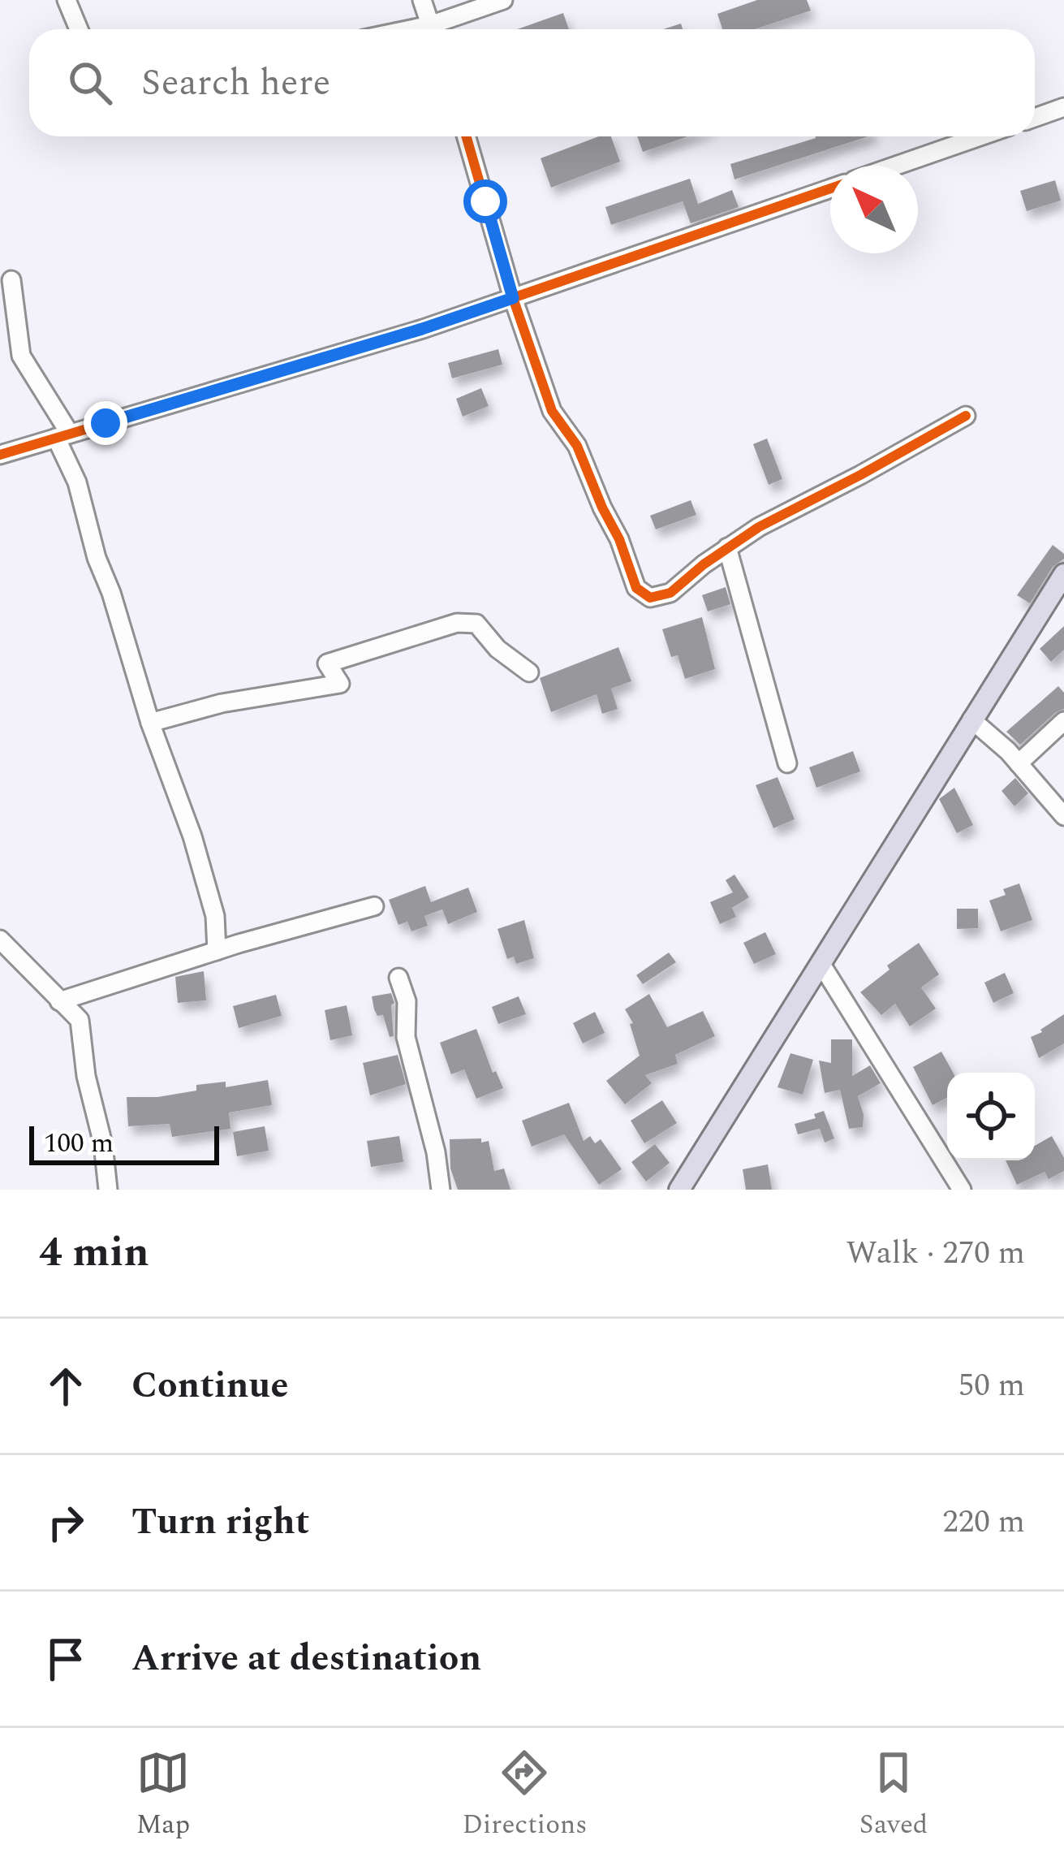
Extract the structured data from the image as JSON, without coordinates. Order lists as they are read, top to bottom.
{
  "scale_bar": "100 m",
  "north": "top left",
  "page": {
    "search": "Search here",
    "scale": "100 m",
    "heading": ["4 min", "Walk · 270 m"],
    "list": [
      ["Continue", "50 m"],
      ["Turn right", "220 m"],
      "Arrive at destination"
    ],
    "nav": ["Map", "Directions", "Saved"]
  }
}
